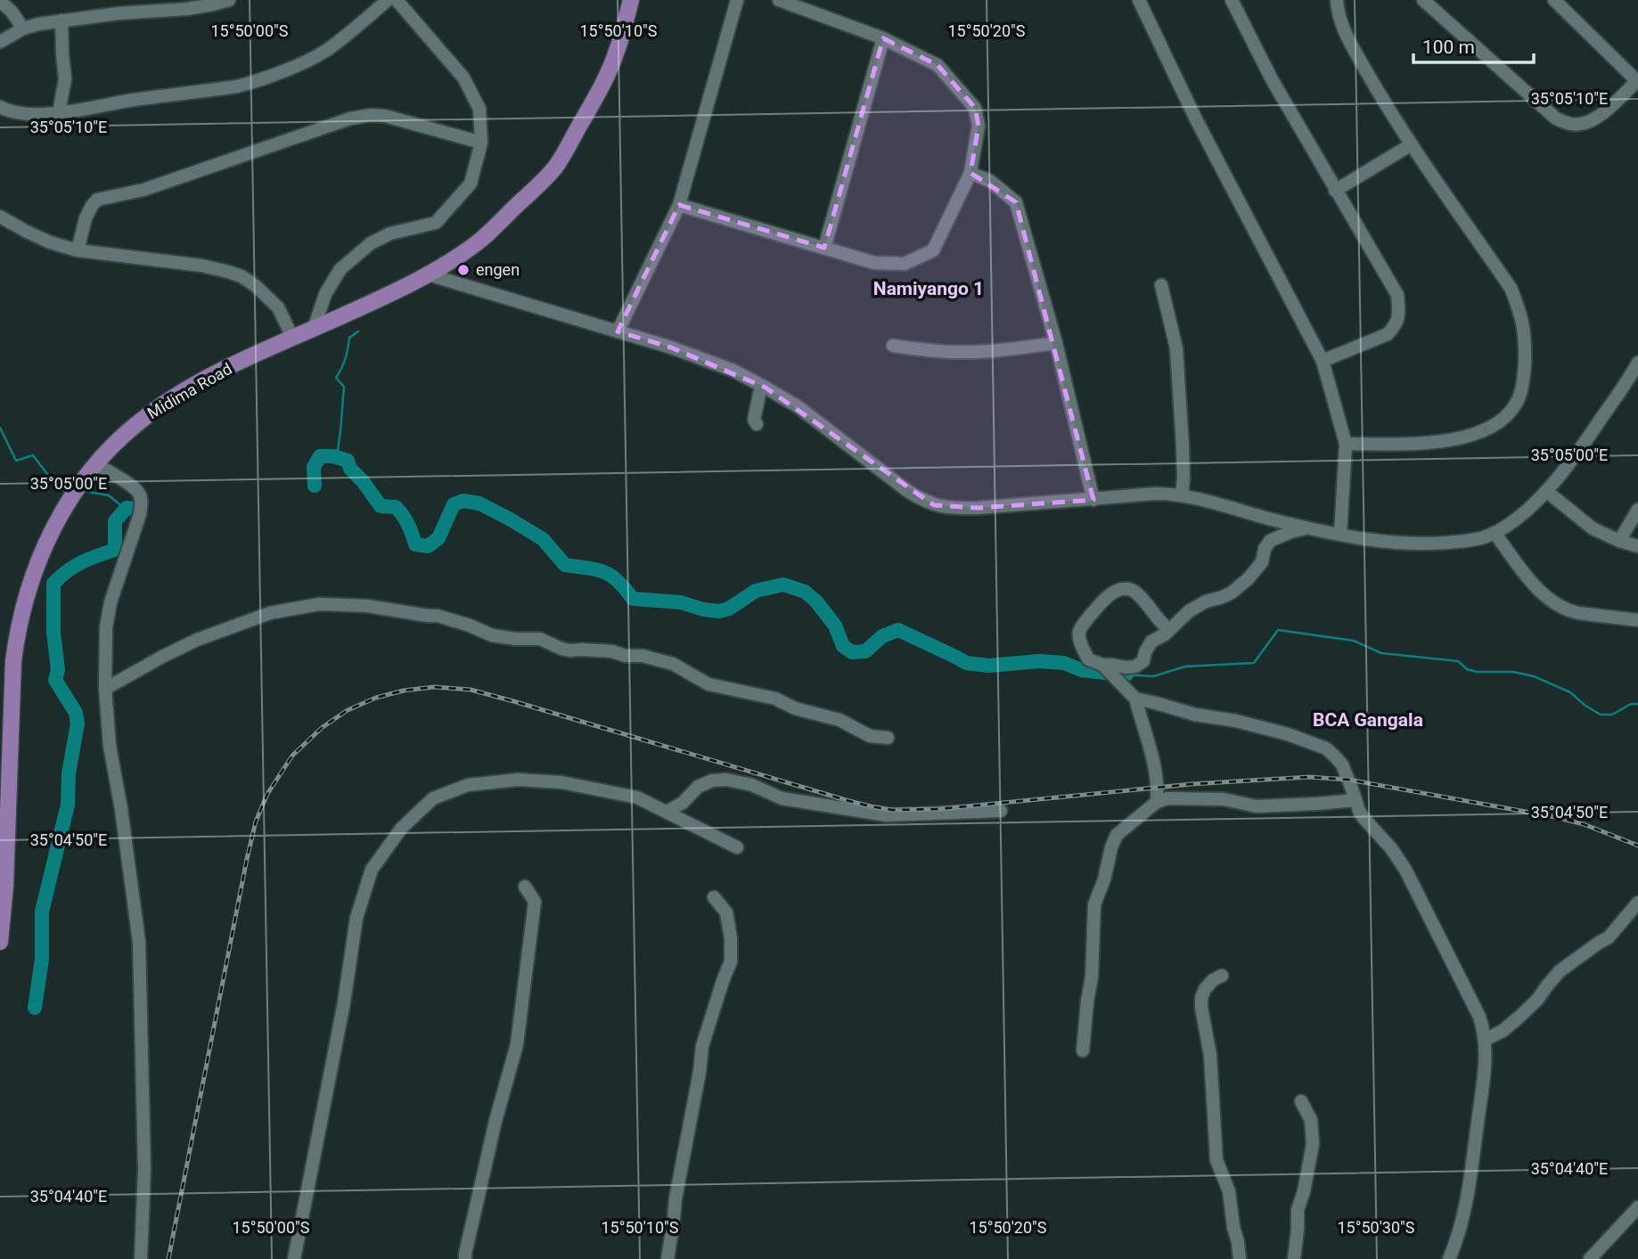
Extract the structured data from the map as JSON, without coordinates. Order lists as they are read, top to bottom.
{
  "streets": {
    "main road": ["Midima Road"]
  },
  "districts": ["Namiyango 1", "BCA Gangala"],
  "places": ["engen"],
  "scale_bar": "100 m",
  "coordinates": [
    "15°50'00\"S",
    "15°50'10\"S",
    "15°50'20\"S",
    "35°05'10\"E",
    "35°05'00\"E",
    "35°04'50\"E",
    "35°04'40\"E",
    "15°50'30\"S"
  ]
}
